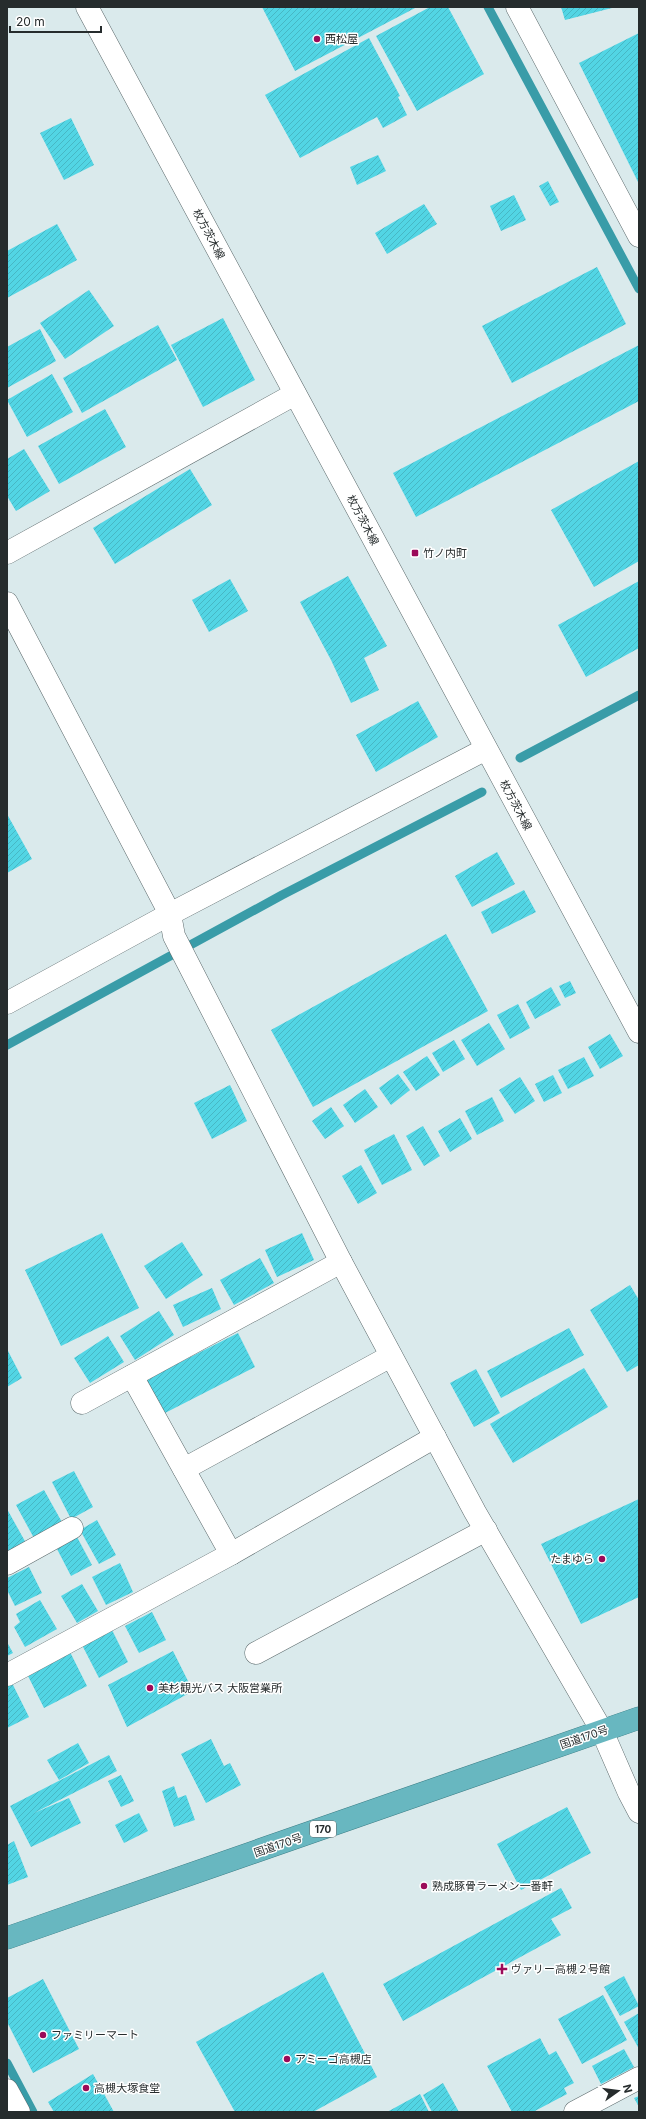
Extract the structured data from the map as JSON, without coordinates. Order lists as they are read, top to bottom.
{
  "streets": {
    "highway": ["国道170号", "170"],
    "street": ["枚方茨木線"]
  },
  "places": {
    "other": [
      "西松屋",
      "たまゆら",
      "美杉観光バス 大阪営業所",
      "熟成豚骨ラーメン一番軒",
      "ファミリーマート",
      "アミーゴ高槻店",
      "高槻大塚食堂"
    ],
    "transit": ["竹ノ内町"],
    "health": ["ヴァリー高槻２号館"]
  },
  "scale_bar": "20 m",
  "north": "right"
}
